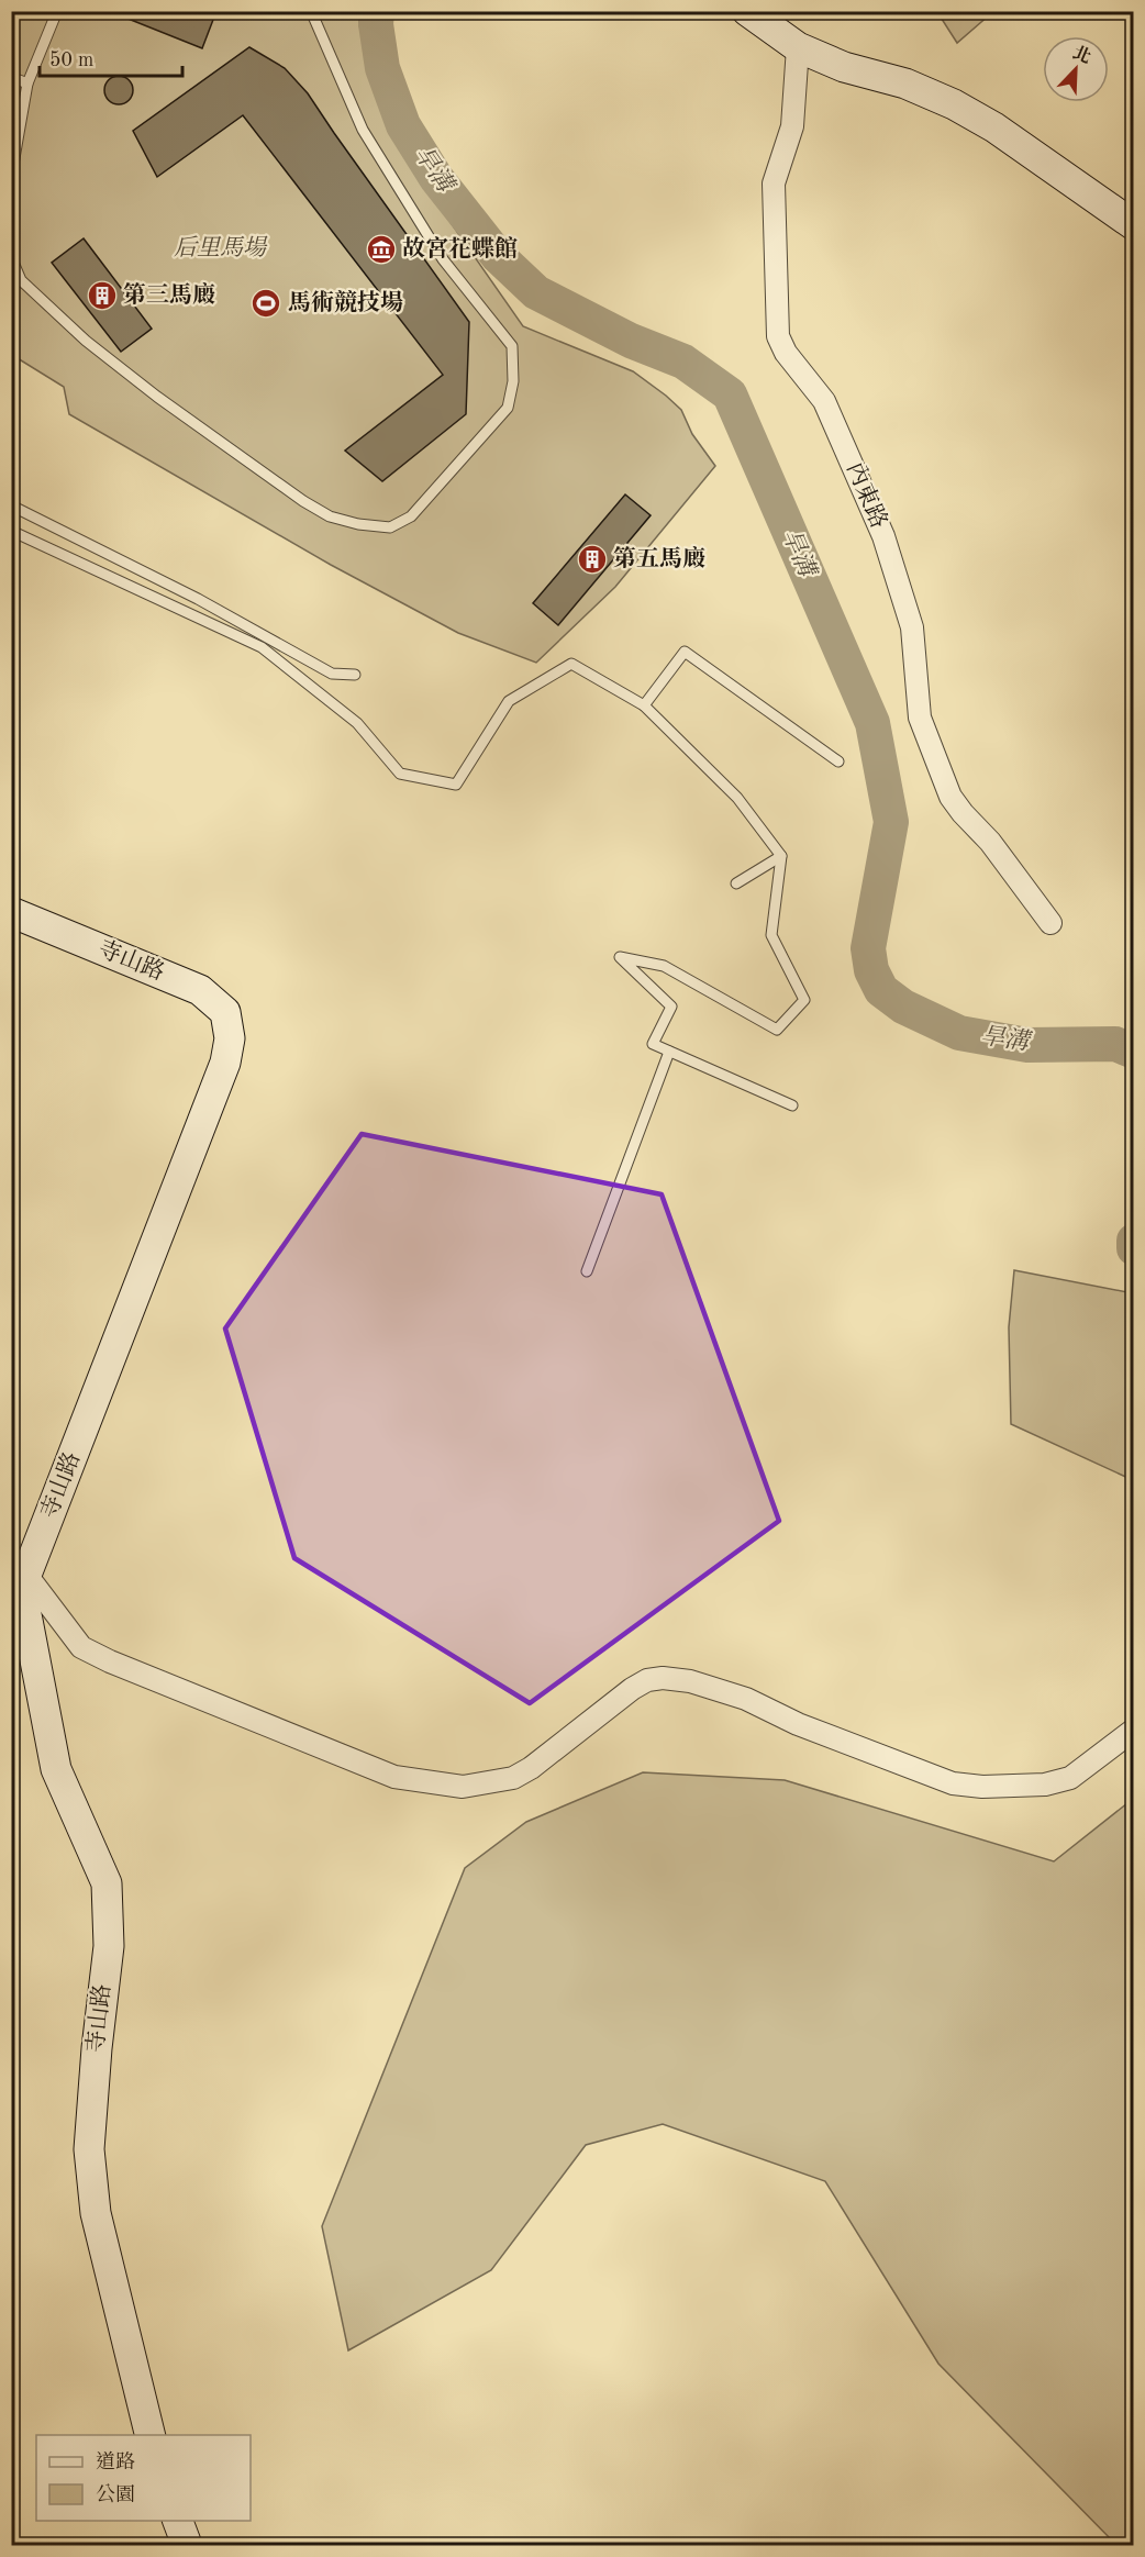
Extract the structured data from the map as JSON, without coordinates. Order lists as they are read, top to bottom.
{
  "streets": {
    "street": ["內東路", "寺山路"]
  },
  "water": ["旱溝"],
  "parks": ["后里馬場"],
  "places": {
    "museum": ["故宮花蝶館"],
    "building": ["第三馬廄", "第五馬廄"],
    "sports": ["馬術競技場"]
  },
  "legend": ["道路", "公園"],
  "scale_bar": "50 m",
  "north": "top right"
}
